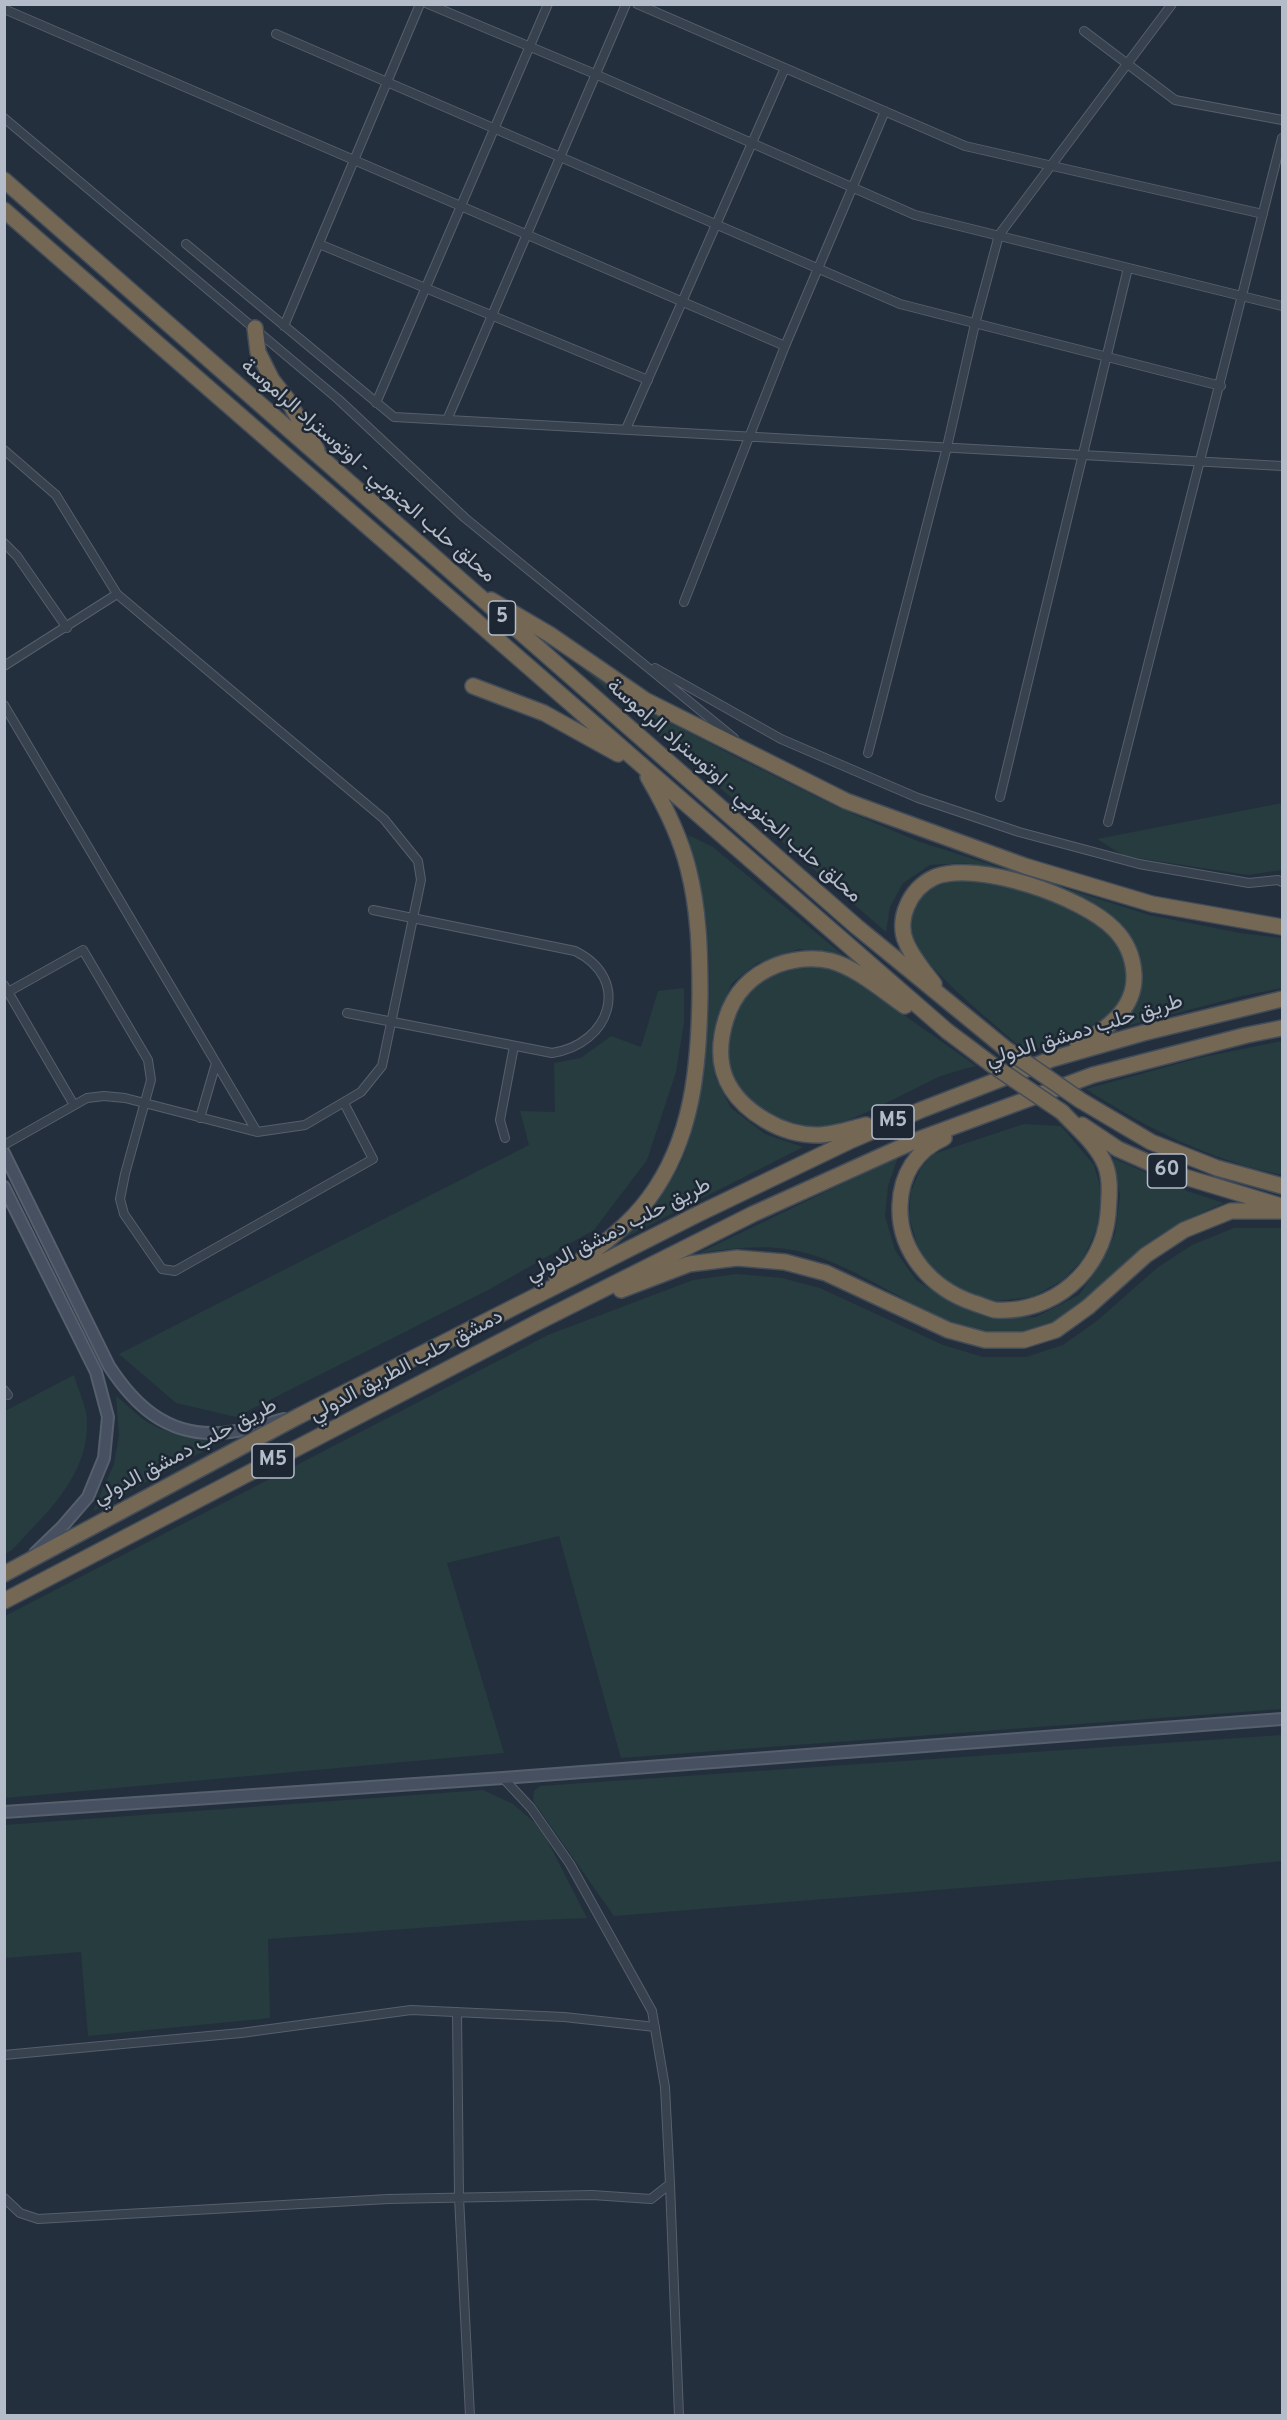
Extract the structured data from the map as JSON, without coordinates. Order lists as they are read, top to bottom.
{
  "streets": {
    "highway": [
      "محلق حلب الجنوبي - اوتوستراد الراموسة",
      "5",
      "طريق حلب دمشق الدولي",
      "M5",
      "60",
      "دمشق حلب الطريق الدولي"
    ]
  },
  "crossings": [
    ["محلق حلب الجنوبي - اوتوستراد الراموسة", "60"],
    ["طريق حلب دمشق الدولي", "دمشق حلب الطريق الدولي"]
  ]
}
